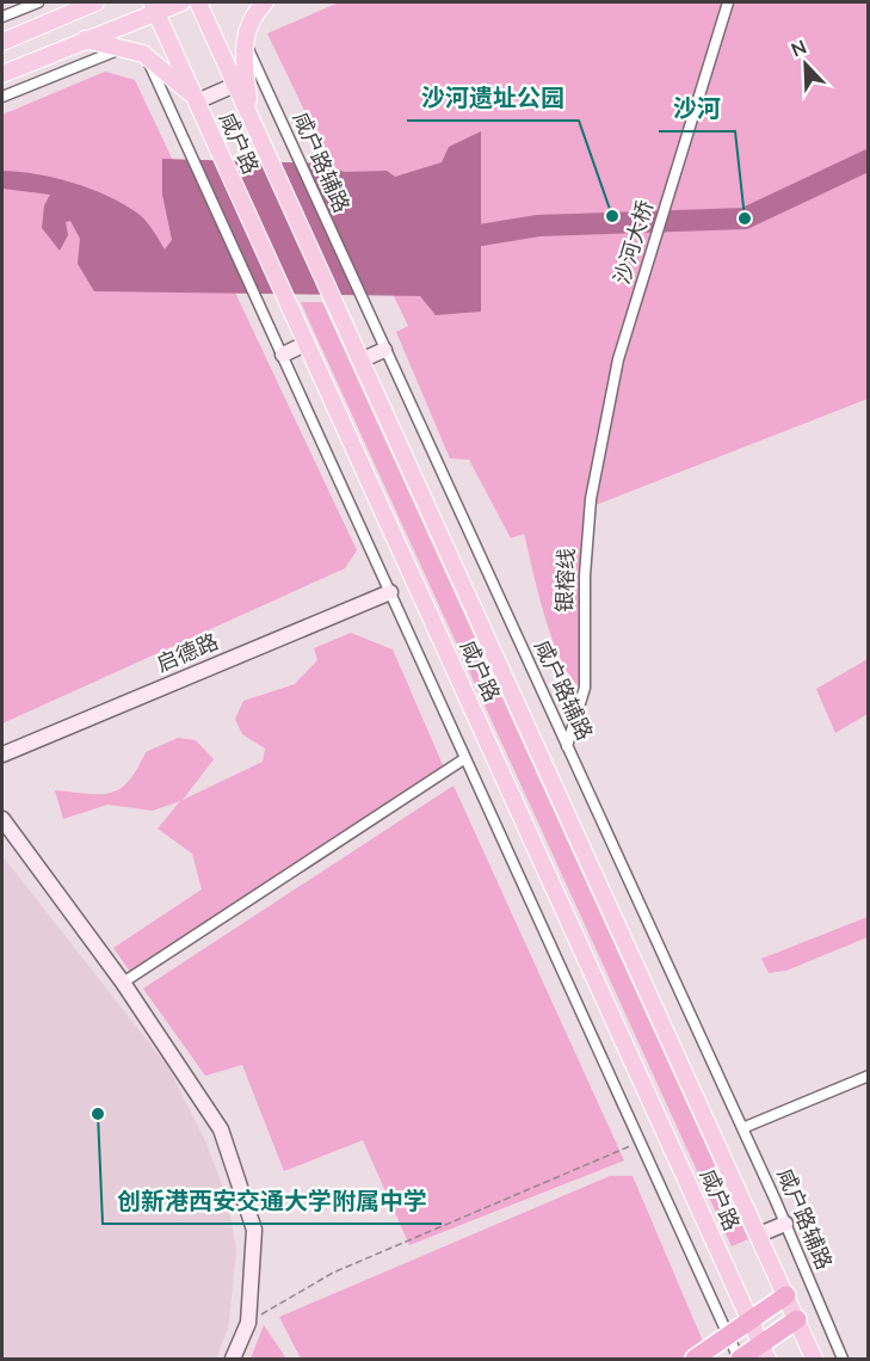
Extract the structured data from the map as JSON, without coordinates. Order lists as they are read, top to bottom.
{
  "streets": {
    "main road": ["咸户路"],
    "street": [
      "咸户路辅路",
      "沙河大桥",
      "银榕线",
      "启德路"
    ]
  },
  "crossings": [
    ["咸户路辅路", "银榕线"],
    ["沙河大桥", "银榕线"]
  ],
  "places": ["沙河遗址公园", "沙河", "创新港西安交通大学附属中学"],
  "north": "top left"
}
